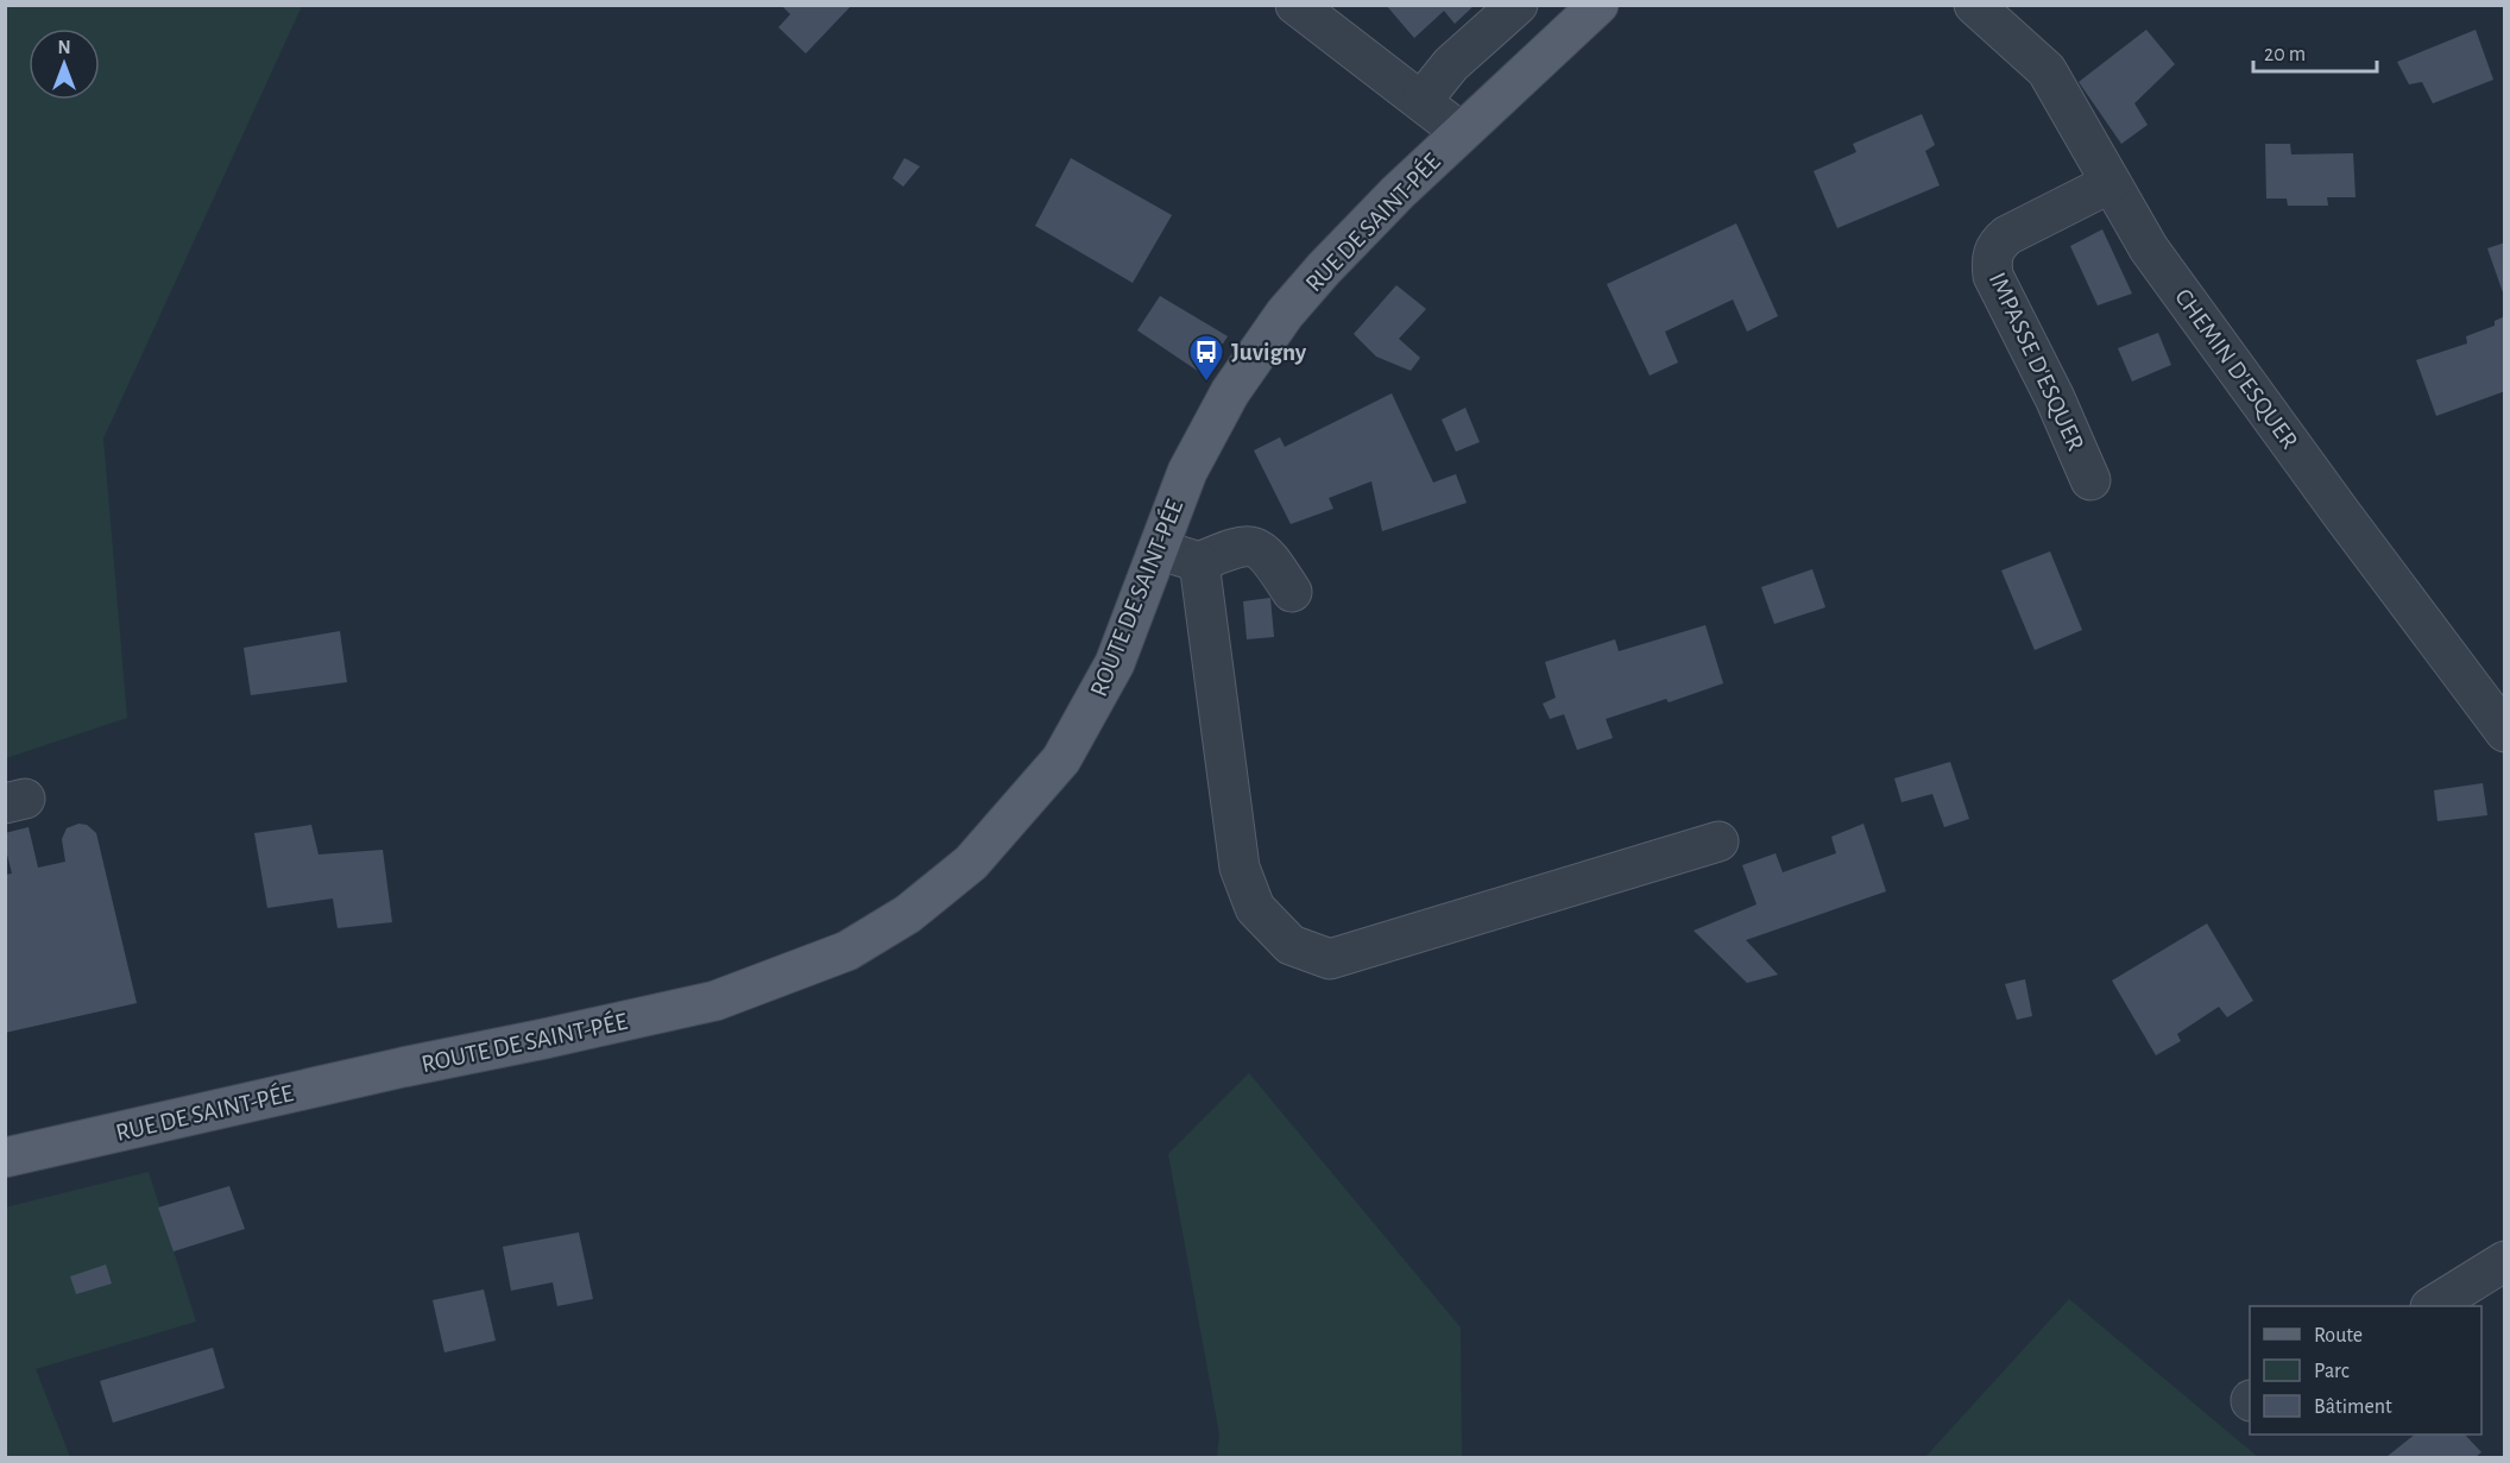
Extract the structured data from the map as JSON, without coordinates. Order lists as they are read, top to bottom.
{
  "streets": {
    "main road": ["RUE DE SAINT-PÉE", "ROUTE DE SAINT-PÉE"],
    "street": ["IMPASSE D'ESQUER", "CHEMIN D'ESQUER"]
  },
  "crossings": [
    ["RUE DE SAINT-PÉE", "ROUTE DE SAINT-PÉE"],
    ["IMPASSE D'ESQUER", "CHEMIN D'ESQUER"]
  ],
  "places": {
    "bus stop": ["Juvigny"]
  },
  "legend": ["Route", "Parc", "Bâtiment"],
  "scale_bar": "20 m",
  "north": "top"
}
